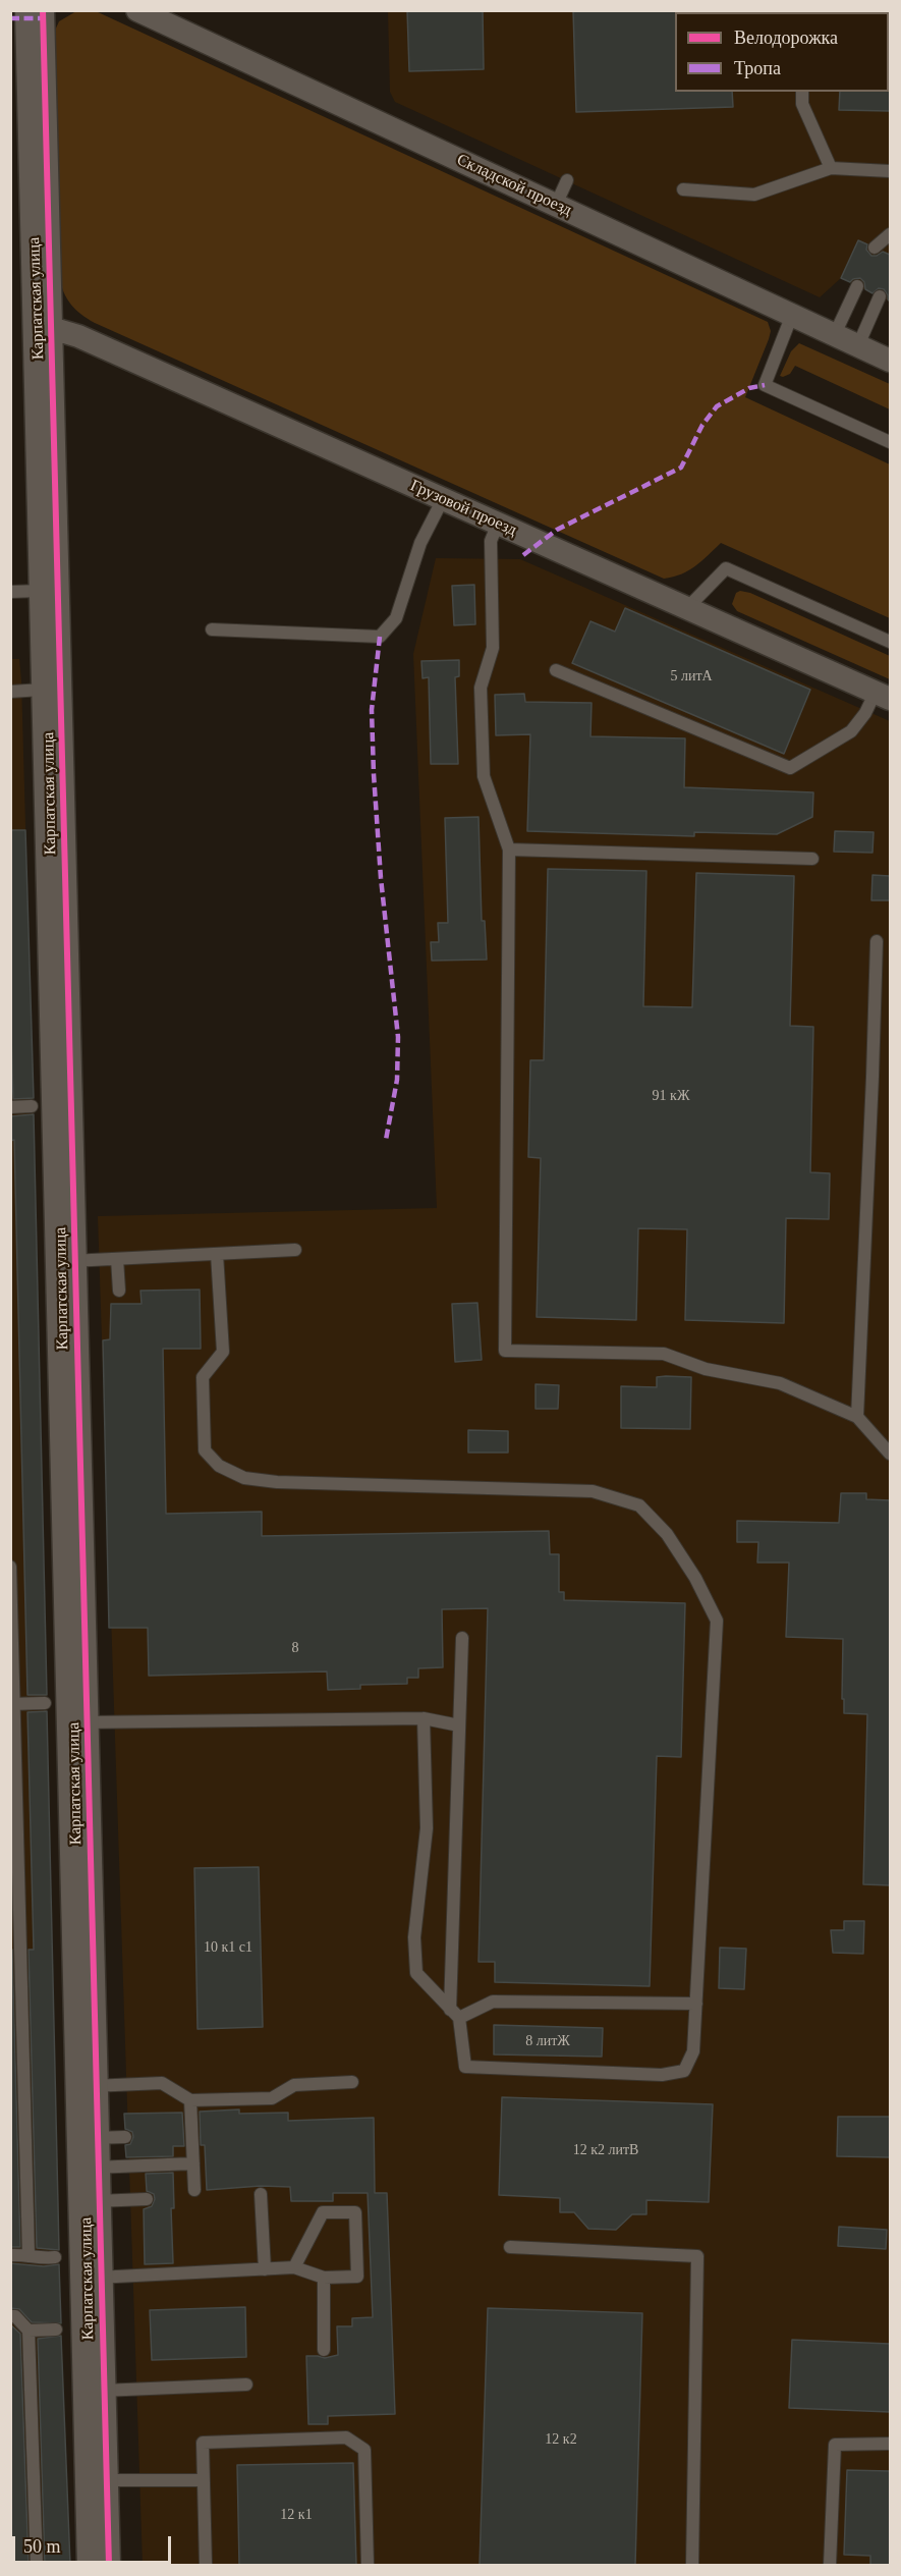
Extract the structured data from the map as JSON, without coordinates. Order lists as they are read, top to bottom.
{
  "streets": {
    "street": ["Складской проезд", "Карпатская улица", "Грузовой проезд"]
  },
  "crossings": [
    ["Карпатская улица", "Грузовой проезд"]
  ],
  "house_numbers": [
    "5 литА",
    "91 кЖ",
    "8",
    "10 к1 с1",
    "8 литЖ",
    "12 к2 литВ",
    "12 к2",
    "12 к1"
  ],
  "legend": ["Велодорожка", "Тропа"],
  "scale_bar": "50 m"
}
